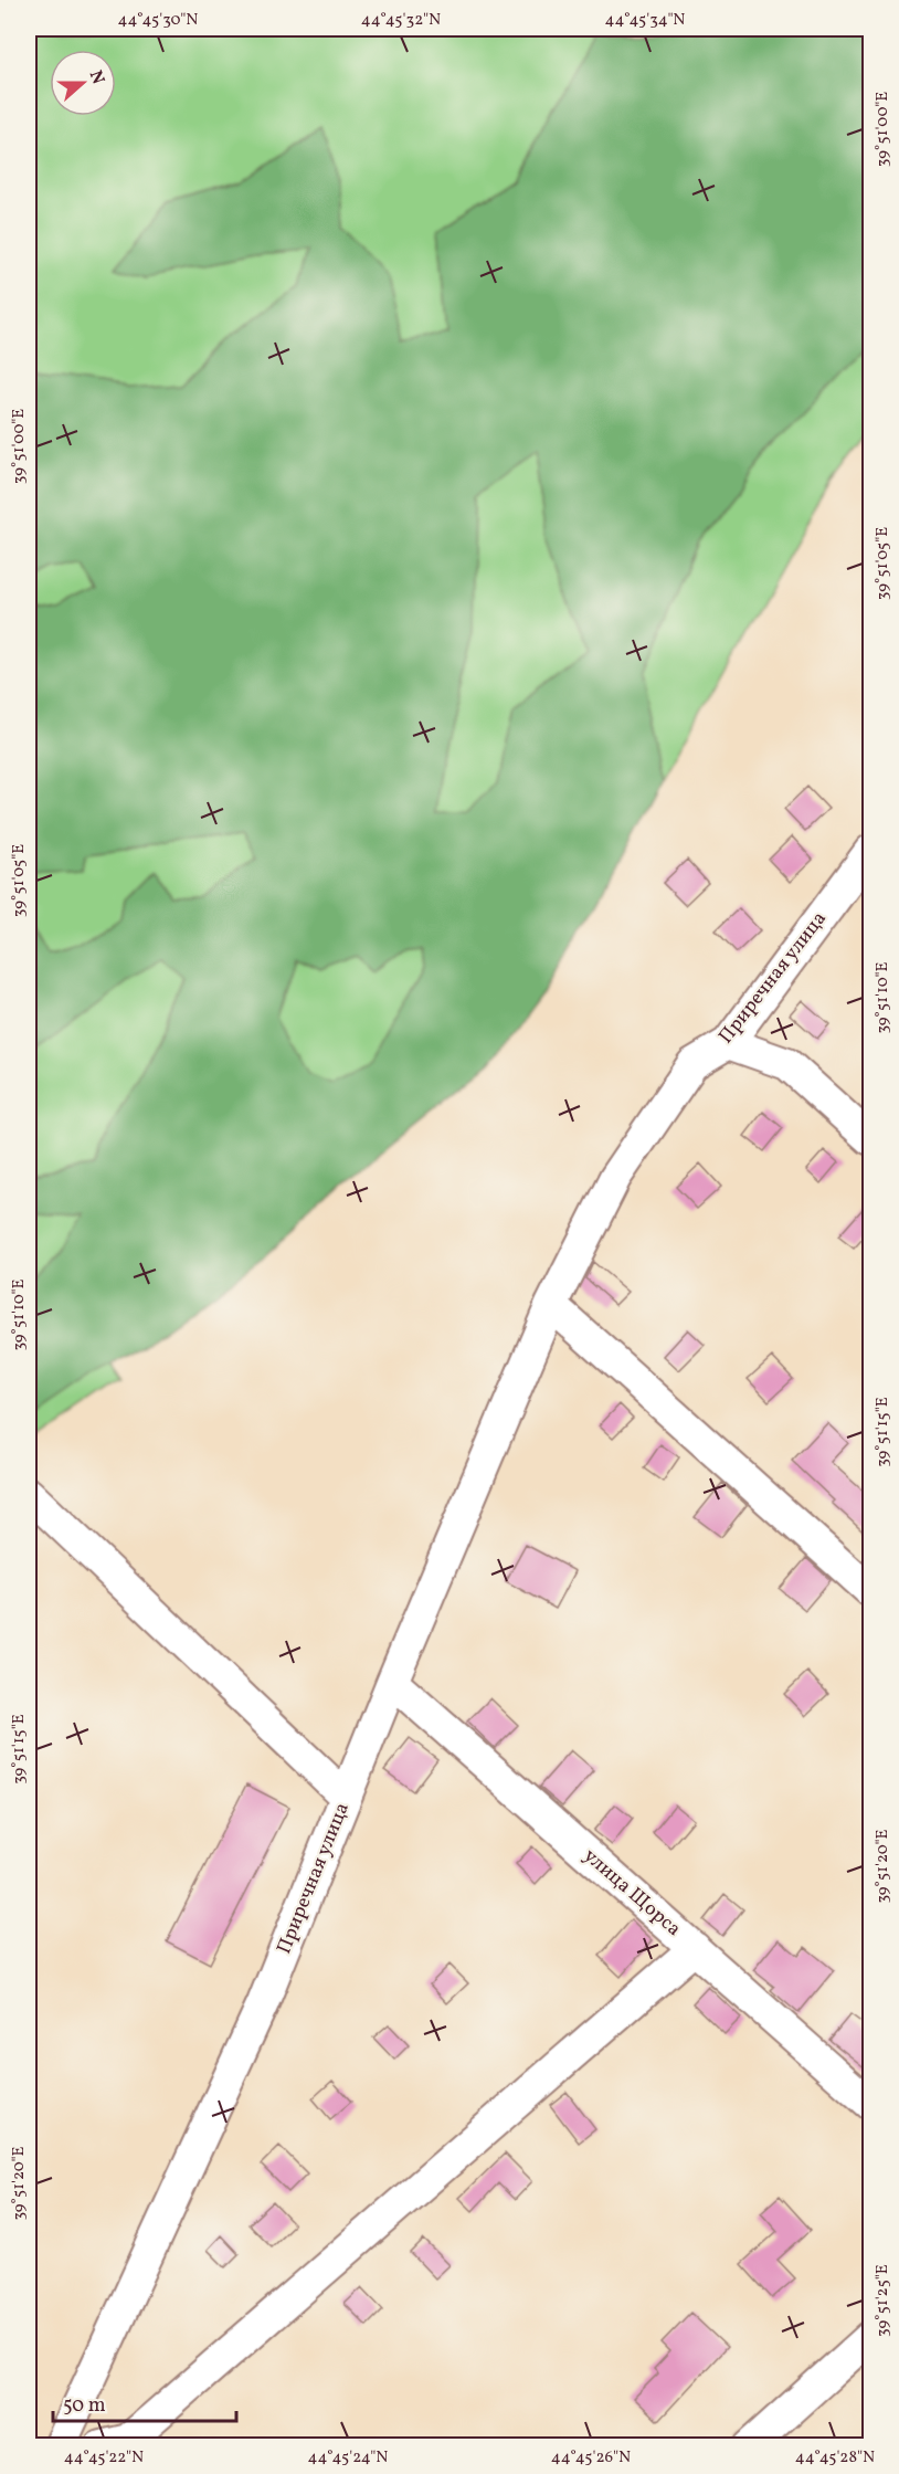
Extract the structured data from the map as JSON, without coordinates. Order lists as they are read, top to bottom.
{
  "streets": {
    "street": ["Приречная улица", "улица Щорса"]
  },
  "crossings": [
    ["Приречная улица", "улица Щорса"]
  ],
  "scale_bar": "50 m",
  "north": "right",
  "coordinates": [
    "44°45'30\"N",
    "44°45'32\"N",
    "44°45'34\"N",
    "39°51'00\"E",
    "39°51'05\"E",
    "39°51'10\"E",
    "39°51'15\"E",
    "39°51'20\"E",
    "39°51'25\"E",
    "44°45'22\"N",
    "44°45'24\"N",
    "44°45'26\"N",
    "44°45'28\"N"
  ]
}
